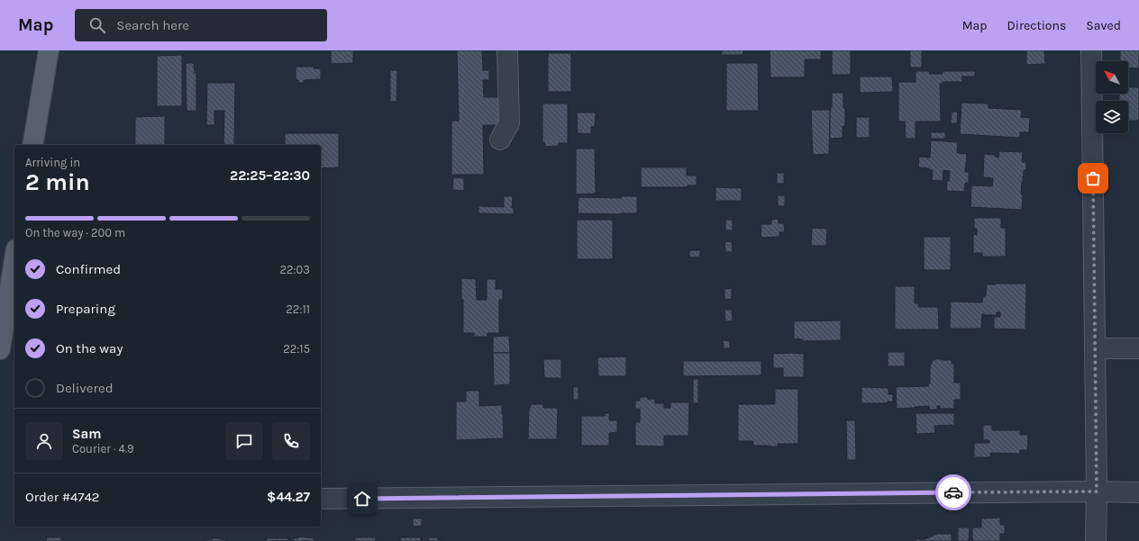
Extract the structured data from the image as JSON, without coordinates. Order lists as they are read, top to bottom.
{
  "north": "top left",
  "page": {
    "header": "Map",
    "search": "Search here",
    "nav": ["Map", "Directions", "Saved"],
    "heading": ["2 min", "Arriving in", "22:25–22:30"],
    "panel": [
      "Sam",
      "Courier · 4.9",
      "Order #4742",
      "$44.27"
    ],
    "bar": "On the way · 200 m",
    "list": [
      ["Confirmed", "22:03"],
      ["Preparing", "22:11"],
      ["On the way", "22:15"],
      "Delivered"
    ]
  }
}
